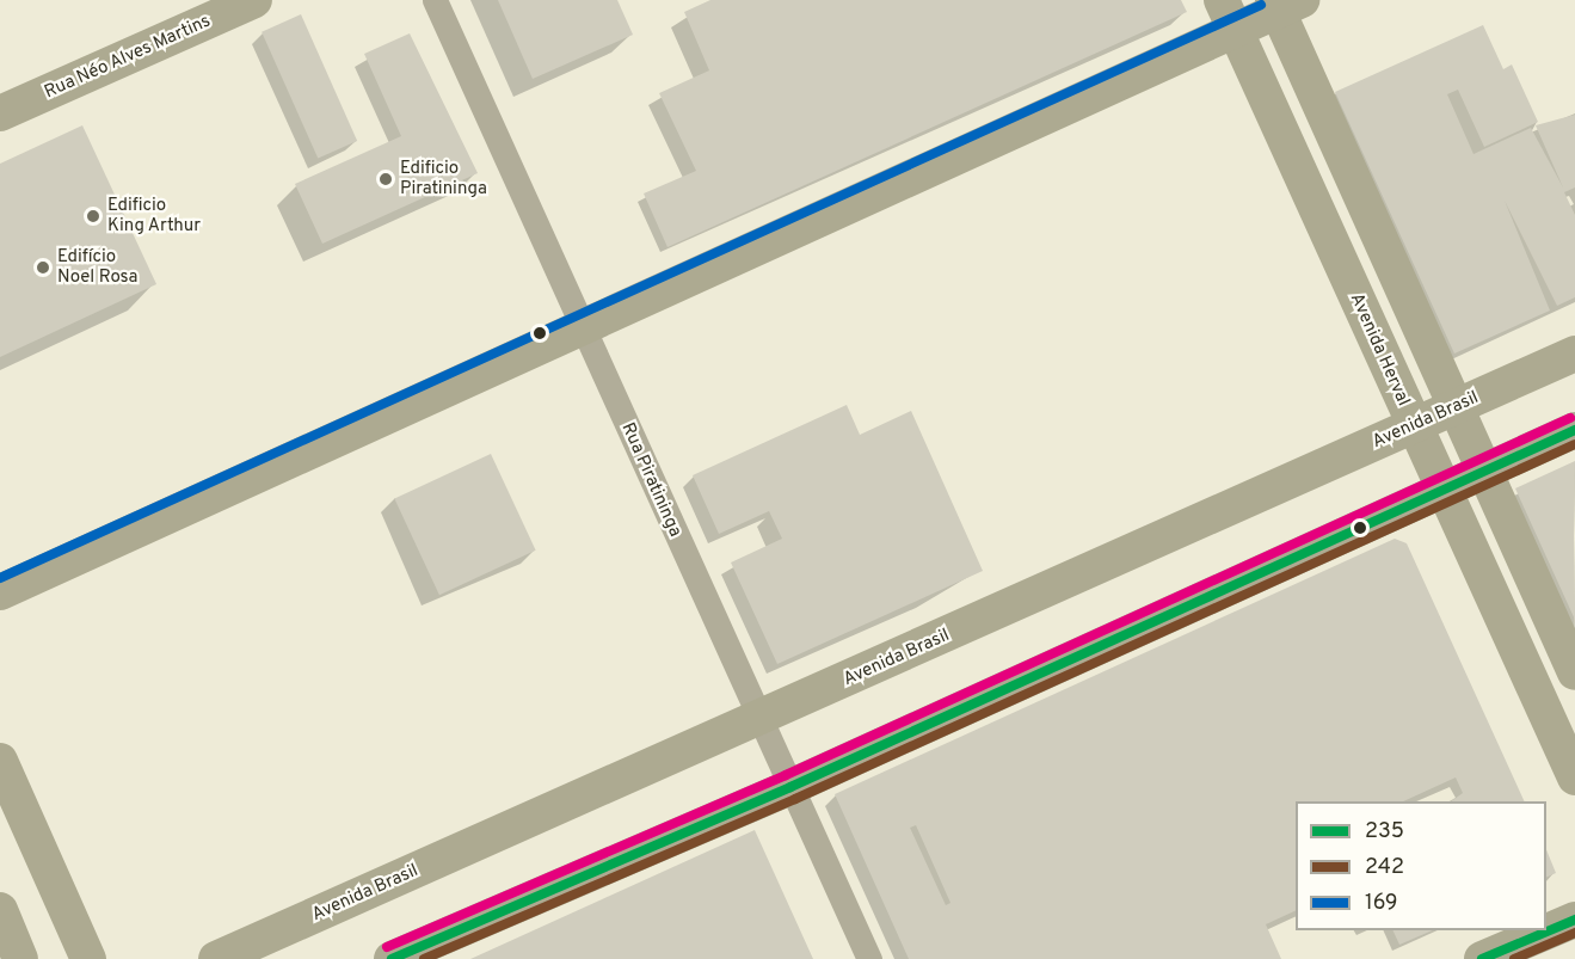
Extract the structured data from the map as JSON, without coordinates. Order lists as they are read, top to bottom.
{
  "streets": {
    "main road": ["Rua Néo Alves Martins", "Avenida Herval", "Avenida Brasil"],
    "street": ["Rua Piratininga"]
  },
  "crossings": [
    ["Avenida Herval", "Avenida Brasil"],
    ["Avenida Brasil", "Rua Piratininga"]
  ],
  "places": ["Edificio Piratininga", "Edificio King Arthur", "Edifício Noel Rosa"],
  "lines": ["transit line 169", "transit line 235", "transit line 242"],
  "legend": ["235", "242", "169"]
}
